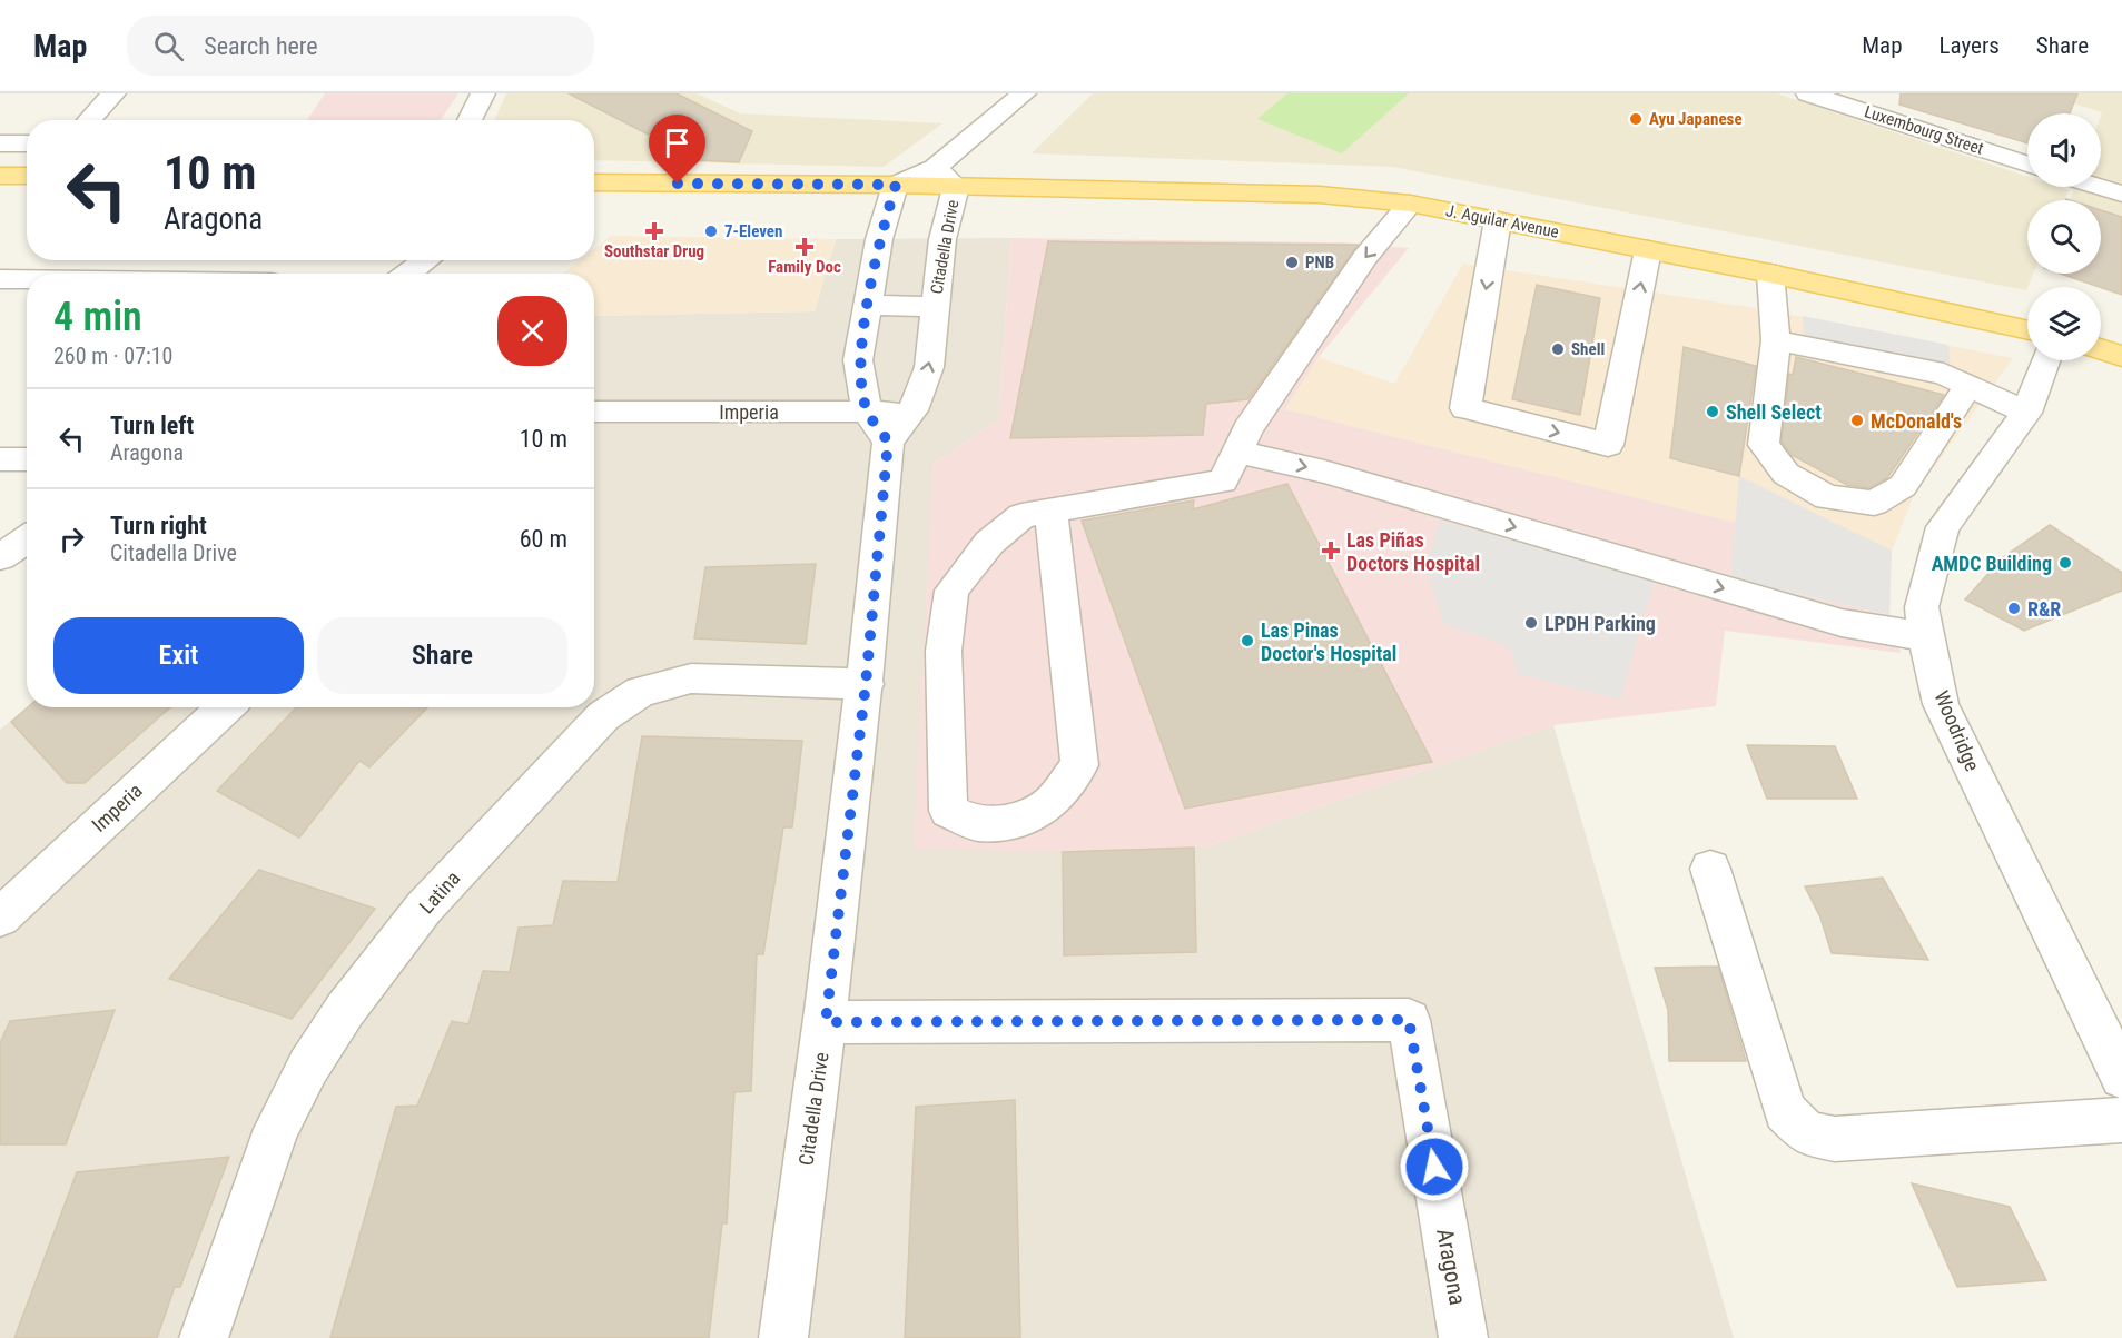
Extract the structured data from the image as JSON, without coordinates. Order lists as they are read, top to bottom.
{
  "streets": {
    "main road": ["J. Aguilar Avenue"],
    "street": [
      "Luxembourg Street",
      "Citadella Drive",
      "Imperia",
      "Woodridge",
      "Latina",
      "Aragona"
    ]
  },
  "crossings": [
    ["J. Aguilar Avenue", "Citadella Drive"],
    ["Citadella Drive", "Imperia"],
    ["Citadella Drive", "Latina"],
    ["Citadella Drive", "Aragona"]
  ],
  "places": {
    "other": [
      "Ayu Japanese",
      "7-Eleven",
      "PNB",
      "Shell",
      "Shell Select",
      "McDonald's",
      "AMDC Building",
      "R&R",
      "LPDH Parking",
      "Las Pinas Doctor's Hospital"
    ],
    "health": ["Southstar Drug", "Family Doc", "Las Piñas Doctors Hospital"]
  },
  "page": {
    "header": "Map",
    "search": "Search here",
    "nav": ["Map", "Layers", "Share"],
    "turn": ["10 m", "Aragona"],
    "heading": ["4 min", "260 m · 07:10"],
    "list": [
      {
        "name": "Turn left",
        "note": "Aragona",
        "value": "10 m"
      },
      {
        "name": "Turn right",
        "note": "Citadella Drive",
        "value": "60 m"
      }
    ],
    "buttons": ["Exit", "Share"]
  }
}
